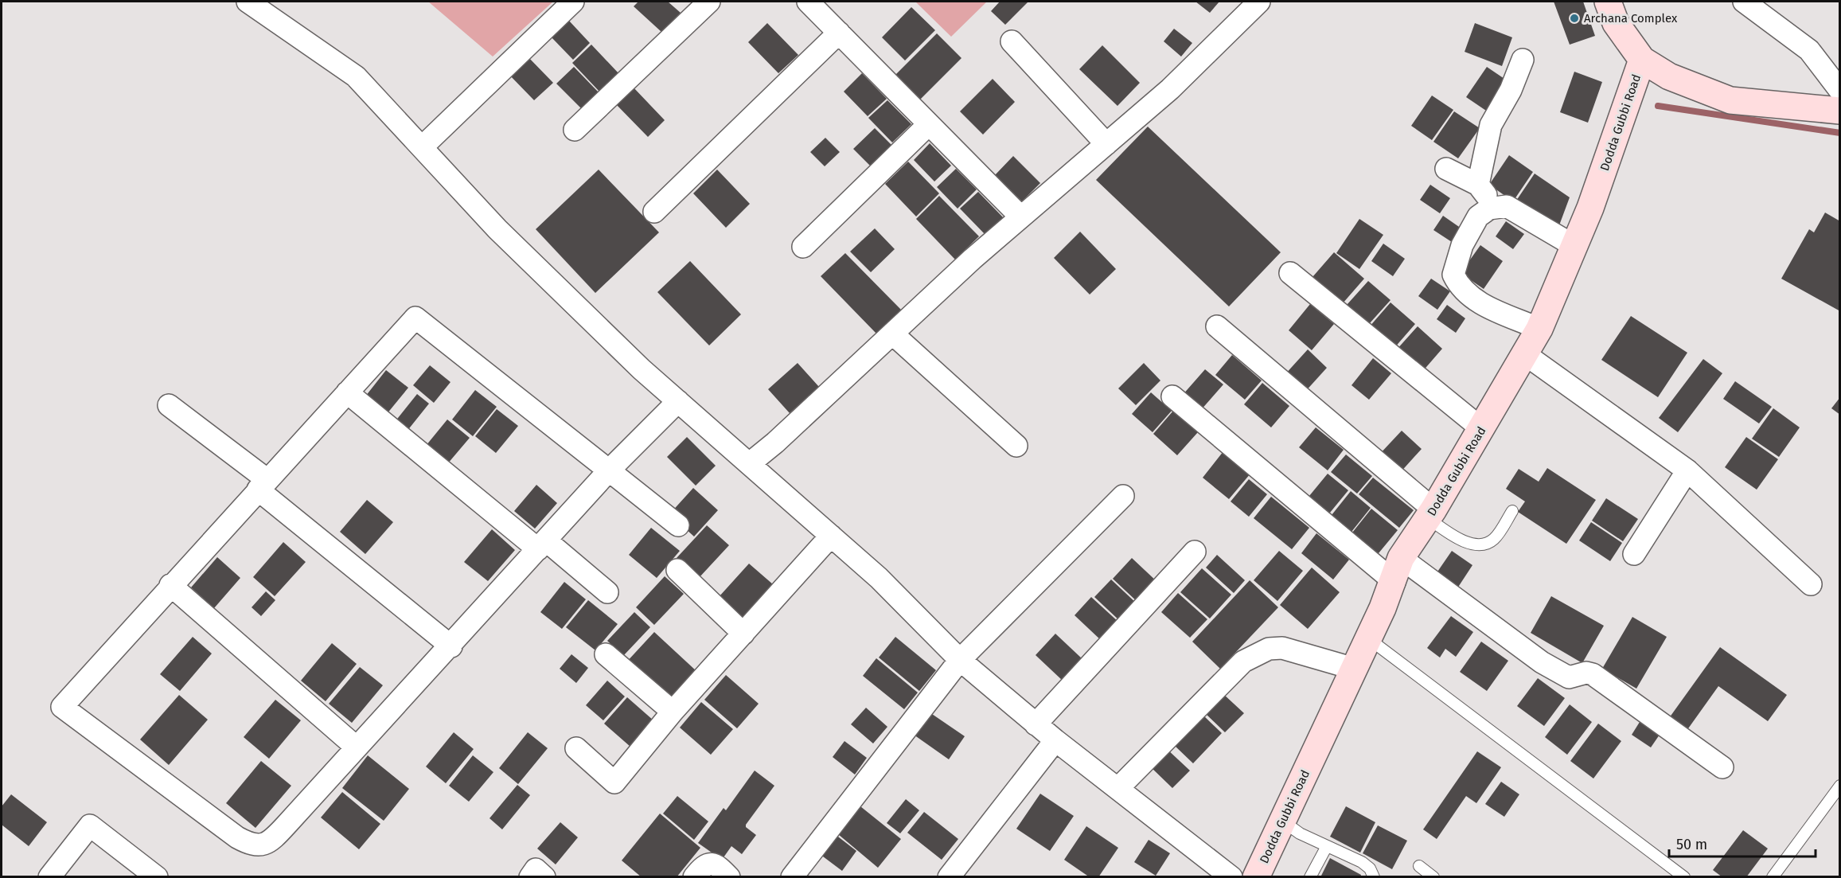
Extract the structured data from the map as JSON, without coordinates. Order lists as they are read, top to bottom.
{
  "streets": {
    "main road": ["Dodda Gubbi Road"]
  },
  "places": ["Archana Complex"],
  "scale_bar": "50 m"
}
